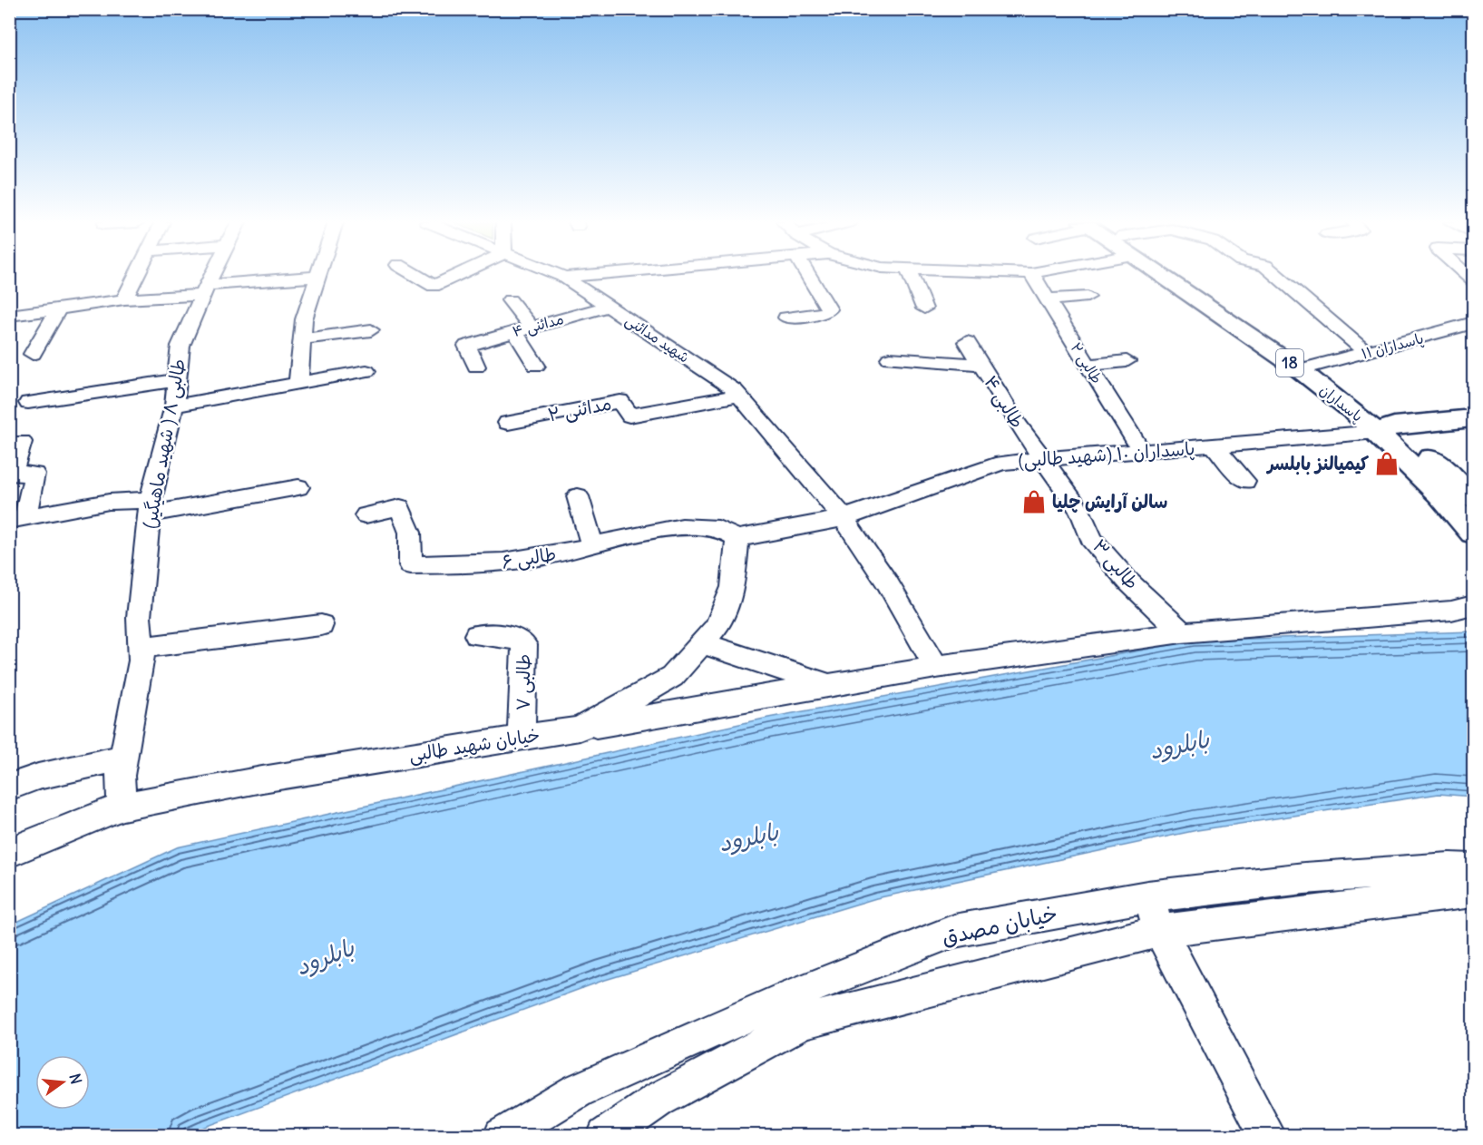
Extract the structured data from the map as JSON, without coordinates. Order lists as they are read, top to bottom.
{
  "streets": {
    "main road": ["18", "پاسداران"],
    "street": [
      "مدائنی ۴",
      "شهید مدائنی",
      "پاسداران ۱۱",
      "طالبی ۲",
      "طالبی ۴",
      "مدائنی ۲",
      "طالبی ۸ ( شهید ماهیگیر)",
      "پاسداران ۱۰ (شهید طالبی)",
      "طالبی ۶",
      "طالبی ۳",
      "طالبی ۷",
      "خیابان شهید طالبی",
      "خیابان مصدق"
    ]
  },
  "crossings": [
    ["مدائنی ۴", "شهید مدائنی"],
    ["شهید مدائنی", "مدائنی ۲"],
    ["شهید مدائنی", "پاسداران ۱۰ (شهید طالبی)"],
    ["پاسداران ۱۱", "پاسداران"],
    ["طالبی ۲", "پاسداران ۱۰ (شهید طالبی)"],
    ["طالبی ۴", "پاسداران ۱۰ (شهید طالبی)"],
    ["طالبی ۴", "طالبی ۳"],
    ["پاسداران", "پاسداران ۱۰ (شهید طالبی)"],
    ["طالبی ۸ ( شهید ماهیگیر)", "خیابان شهید طالبی"],
    ["پاسداران ۱۰ (شهید طالبی)", "طالبی ۳"],
    ["طالبی ۶", "خیابان شهید طالبی"],
    ["طالبی ۷", "خیابان شهید طالبی"]
  ],
  "water": ["بابلرود"],
  "places": {
    "shop": ["کیمیالنز بابلسر", "سالن آرایش چلیا"]
  },
  "north": "right"
}
